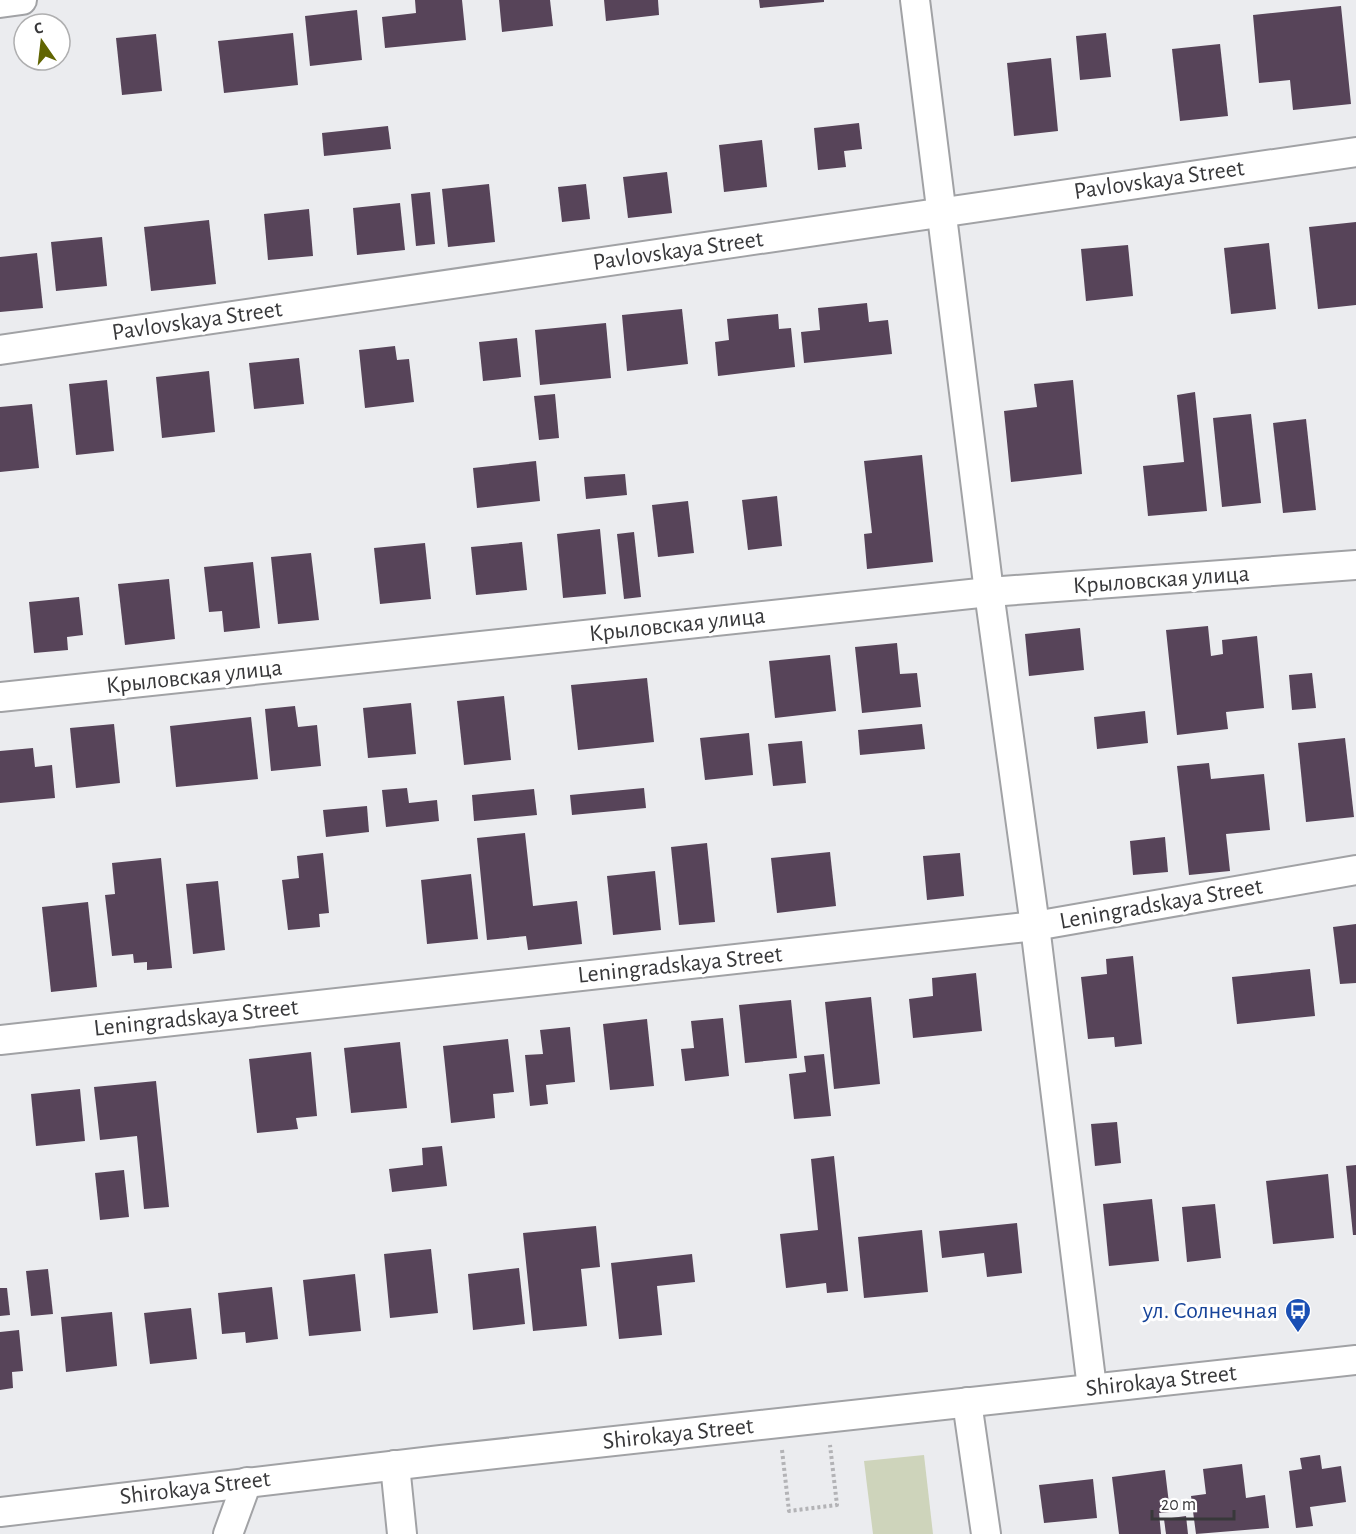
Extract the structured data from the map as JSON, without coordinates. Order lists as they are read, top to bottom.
{
  "streets": {
    "street": [
      "Pavlovskaya Street",
      "Крыловская улица",
      "Leningradskaya Street",
      "Shirokaya Street"
    ]
  },
  "places": {
    "bus stop": ["ул. Солнечная"]
  },
  "scale_bar": "20 m",
  "north": "top"
}
